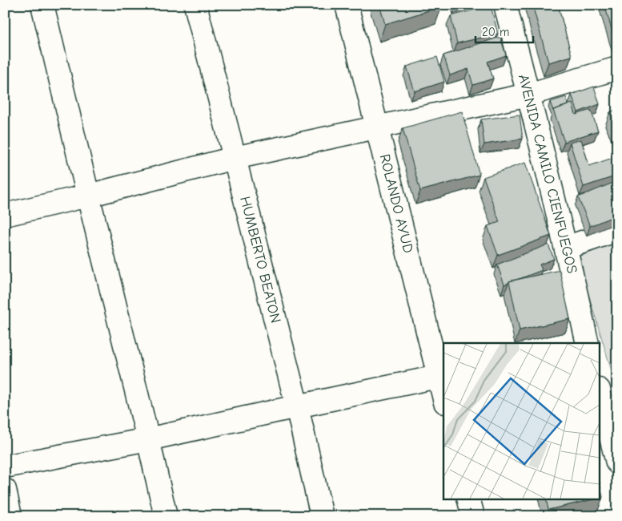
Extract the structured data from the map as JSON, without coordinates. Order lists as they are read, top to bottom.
{
  "streets": {
    "street": ["AVENIDA CAMILO CIENFUEGOS", "ROLANDO AYUD", "HUMBERTO BEATON"]
  },
  "scale_bar": "20 m"
}
